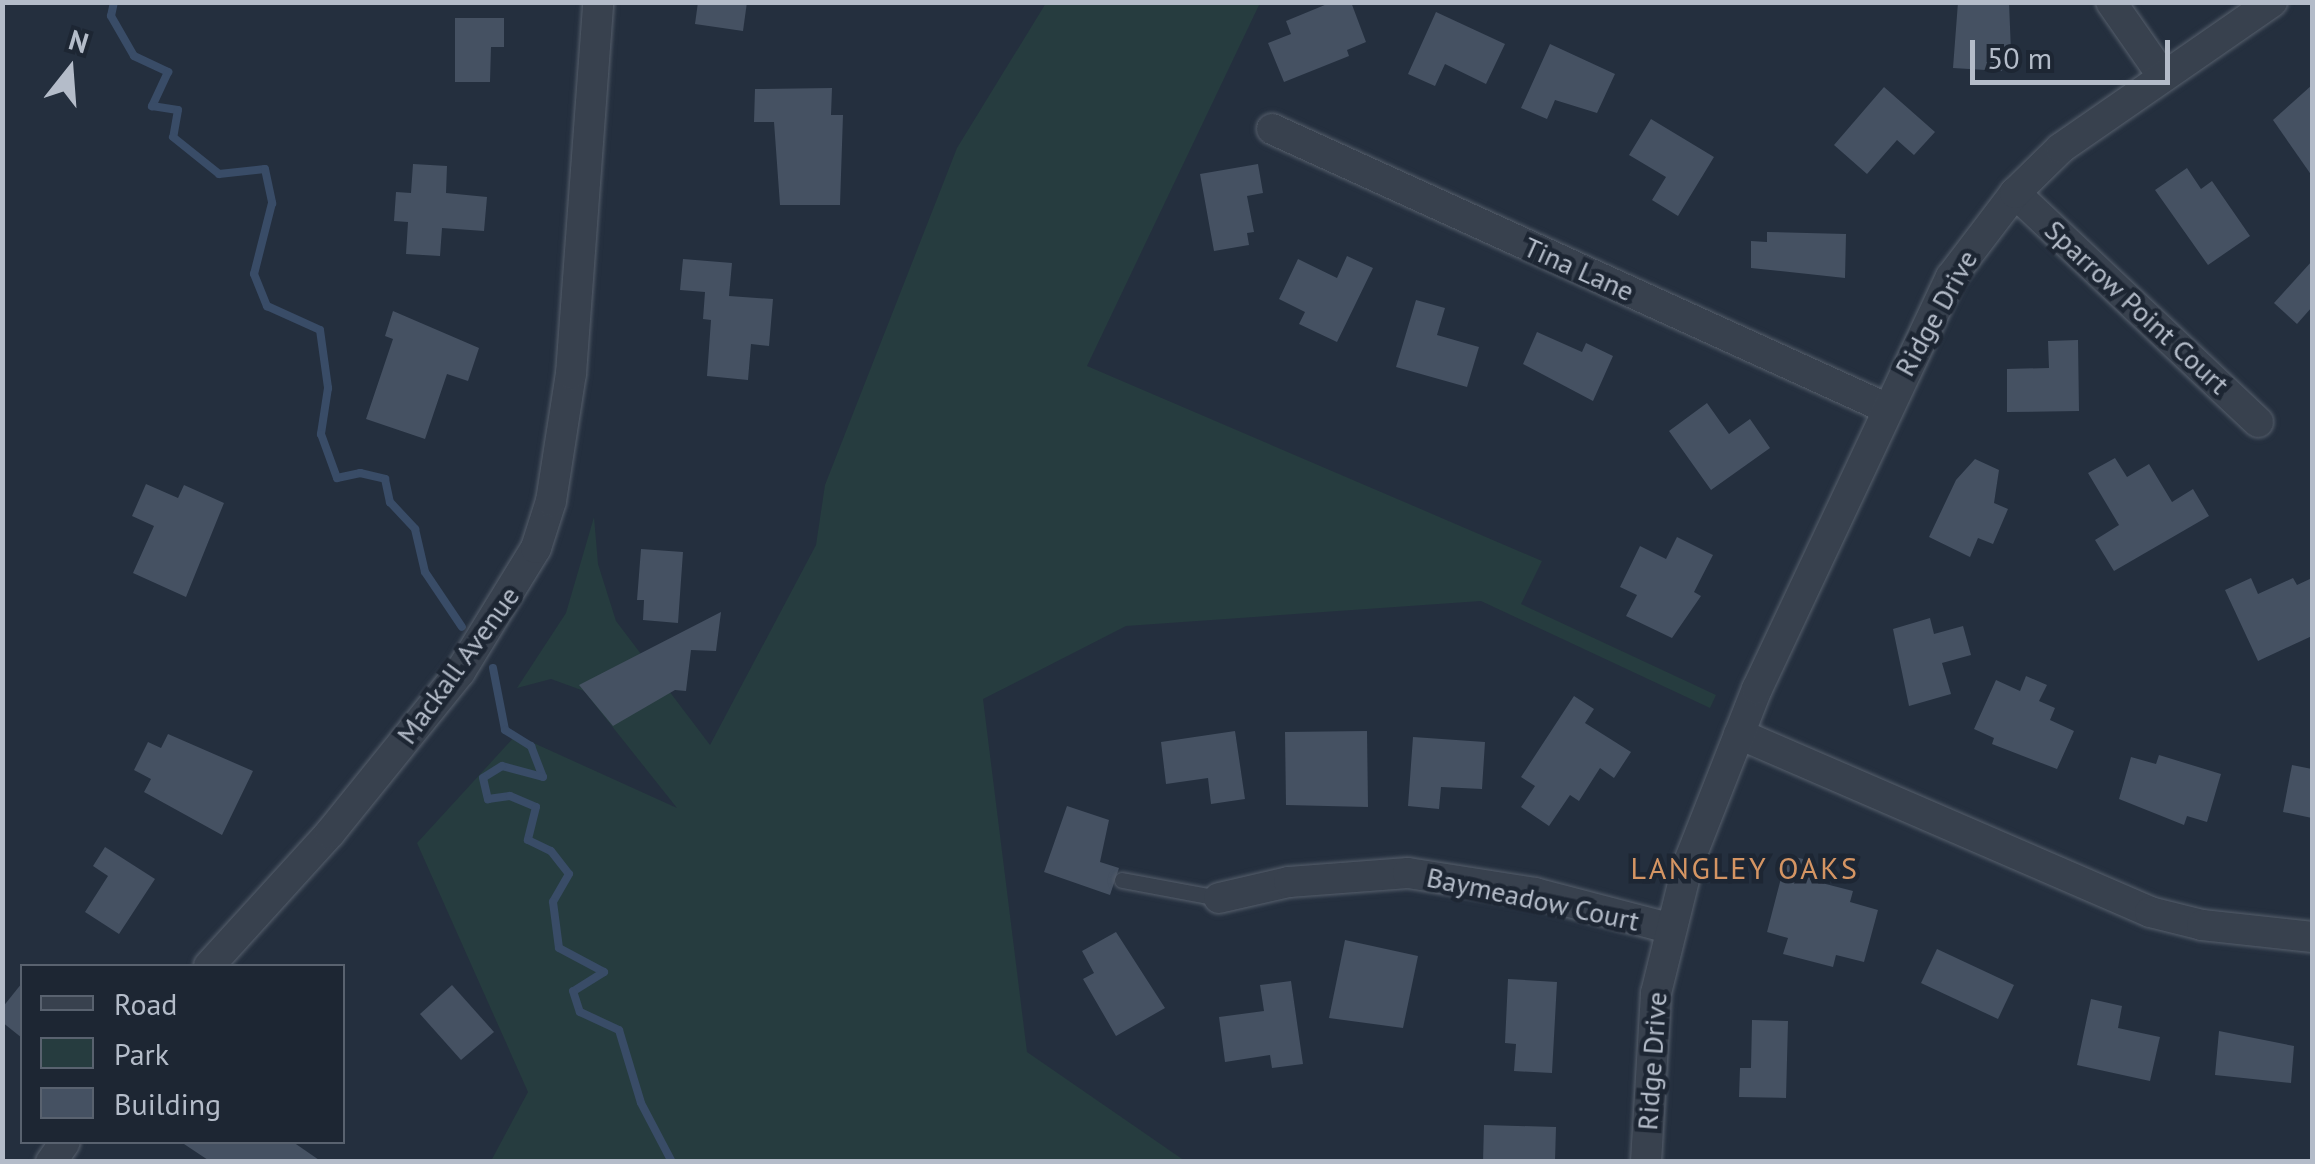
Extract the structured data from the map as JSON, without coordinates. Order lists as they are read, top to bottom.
{
  "streets": {
    "street": [
      "Tina Lane",
      "Sparrow Point Court",
      "Ridge Drive",
      "Mackall Avenue",
      "Baymeadow Court"
    ]
  },
  "crossings": [
    ["Tina Lane", "Ridge Drive"],
    ["Sparrow Point Court", "Ridge Drive"],
    ["Ridge Drive", "Baymeadow Court"]
  ],
  "districts": ["LANGLEY OAKS"],
  "legend": ["Road", "Park", "Building"],
  "scale_bar": "50 m",
  "north": "top"
}
